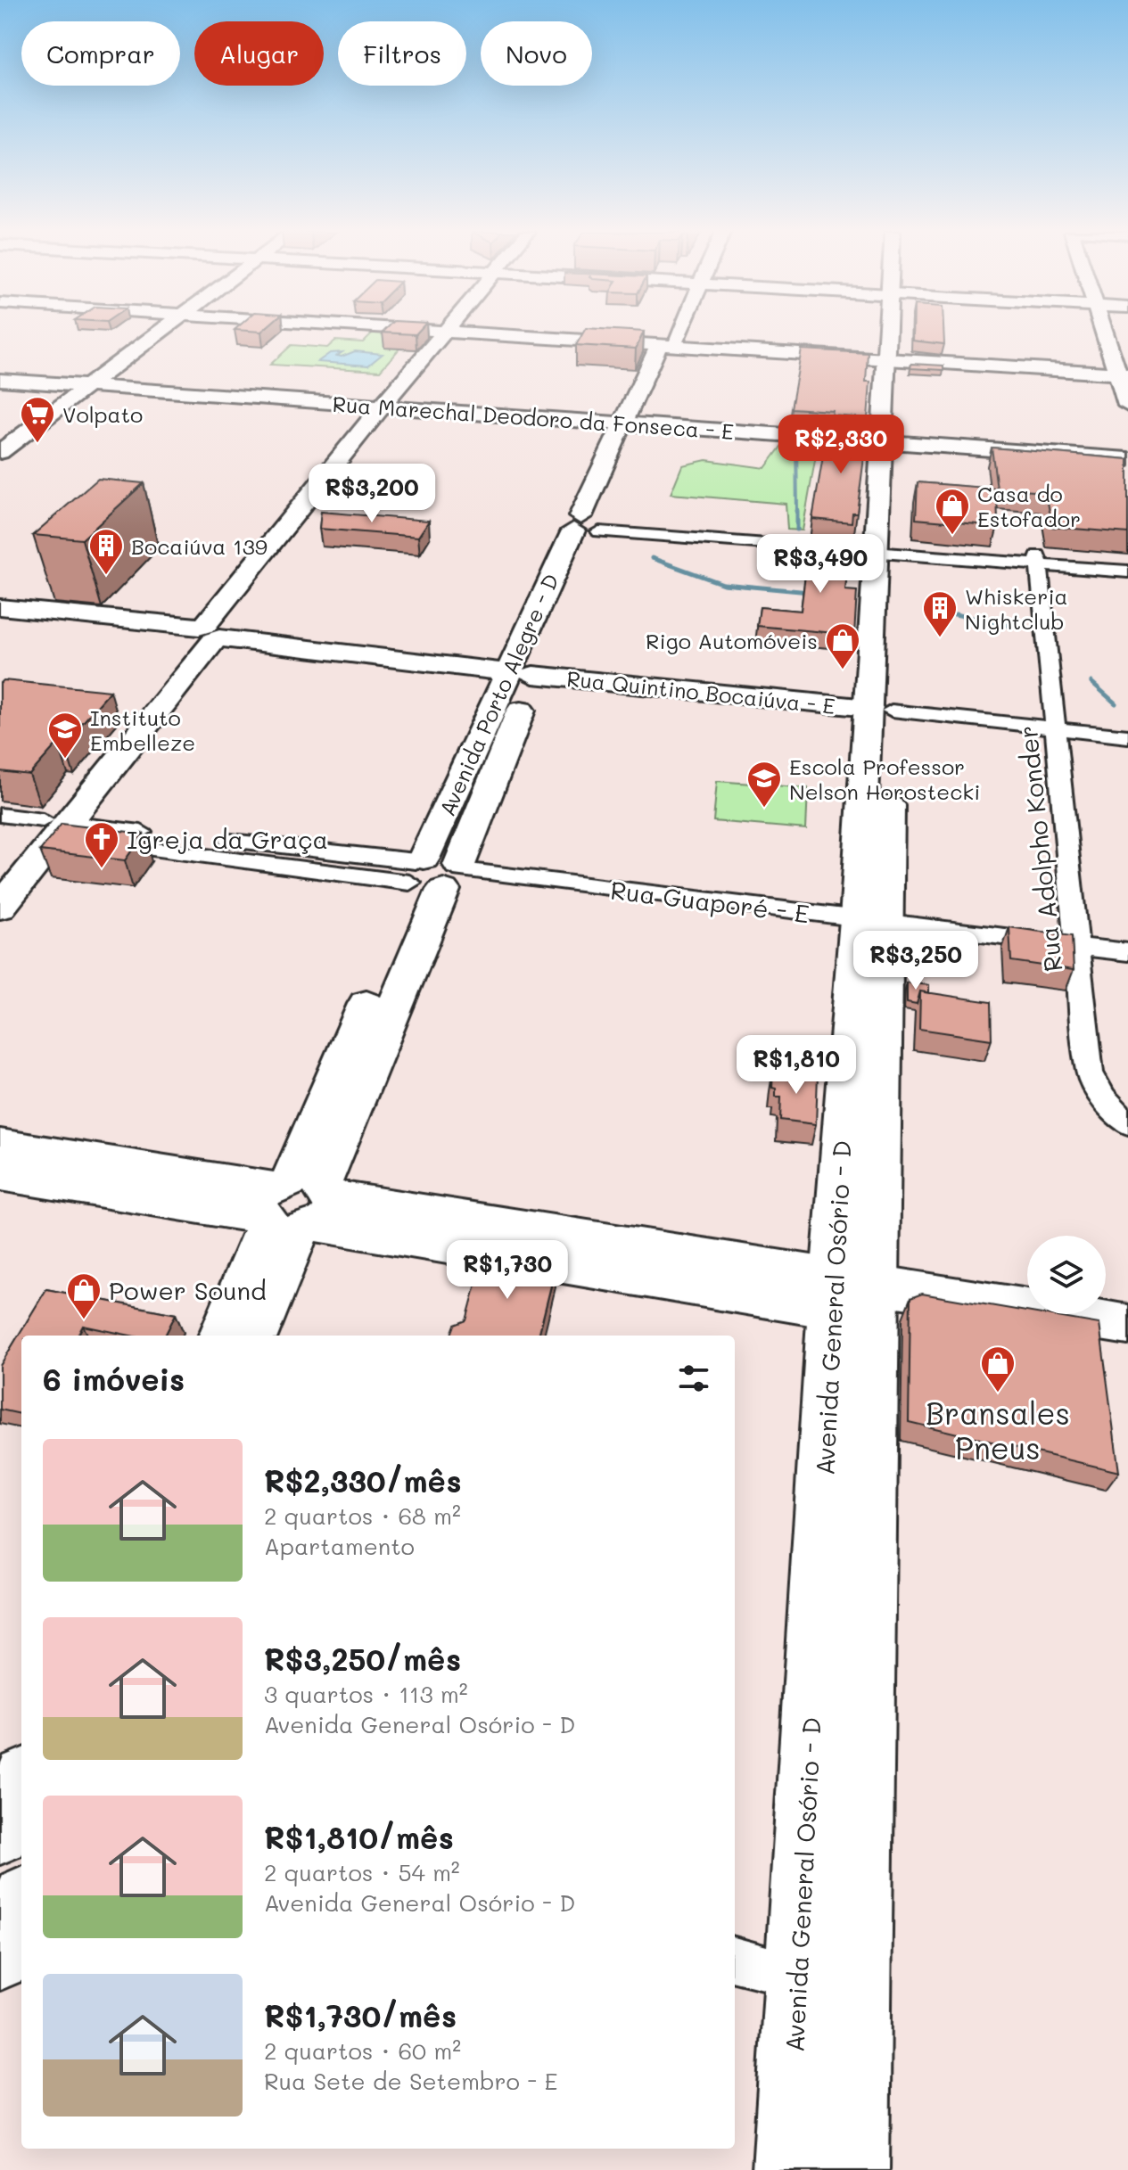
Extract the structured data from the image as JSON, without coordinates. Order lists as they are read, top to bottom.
{
  "streets": {
    "street": [
      "Rua Marechal Deodoro da Fonseca - E",
      "Rua Quintino Bocaiúva - E",
      "Avenida Porto Alegre - D",
      "Rua Adolpho Konder",
      "Rua Guaporé - E",
      "Avenida General Osório - D"
    ]
  },
  "crossings": [
    ["Rua Marechal Deodoro da Fonseca - E", "Avenida Porto Alegre - D"],
    ["Rua Marechal Deodoro da Fonseca - E", "Avenida General Osório - D"],
    ["Rua Quintino Bocaiúva - E", "Avenida Porto Alegre - D"],
    ["Rua Quintino Bocaiúva - E", "Rua Adolpho Konder"],
    ["Rua Quintino Bocaiúva - E", "Avenida General Osório - D"],
    ["Avenida Porto Alegre - D", "Rua Guaporé - E"],
    ["Rua Adolpho Konder", "Rua Guaporé - E"],
    ["Rua Guaporé - E", "Avenida General Osório - D"]
  ],
  "places": {
    "supermarket": ["Volpato"],
    "shop": [
      "Casa do Estofador",
      "Rigo Automóveis",
      "Power Sound",
      "Bransales Pneus"
    ],
    "building": ["Bocaiúva 139", "Whiskeria Nightclub"],
    "school or university": ["Instituto Embelleze", "Escola Professor Nelson Horostecki"],
    "church": ["Igreja da Graça"]
  },
  "page": {
    "chip": [
      "Comprar",
      "Alugar",
      "Filtros",
      "Novo"
    ],
    "price": [
      "R$2,330",
      "R$3,200",
      "R$3,490",
      "R$3,250",
      "R$1,810",
      "R$1,730"
    ],
    "heading": "6 imóveis",
    "list": [
      {
        "name": "R$2,330/mês",
        "note": "2 quartos · 68 m² · Apartamento"
      },
      {
        "name": "R$3,250/mês",
        "note": "3 quartos · 113 m² · Avenida General Osório - D"
      },
      {
        "name": "R$1,810/mês",
        "note": "2 quartos · 54 m² · Avenida General Osório - D"
      },
      {
        "name": "R$1,730/mês",
        "note": "2 quartos · 60 m² · Rua Sete de Setembro - E"
      }
    ]
  }
}
